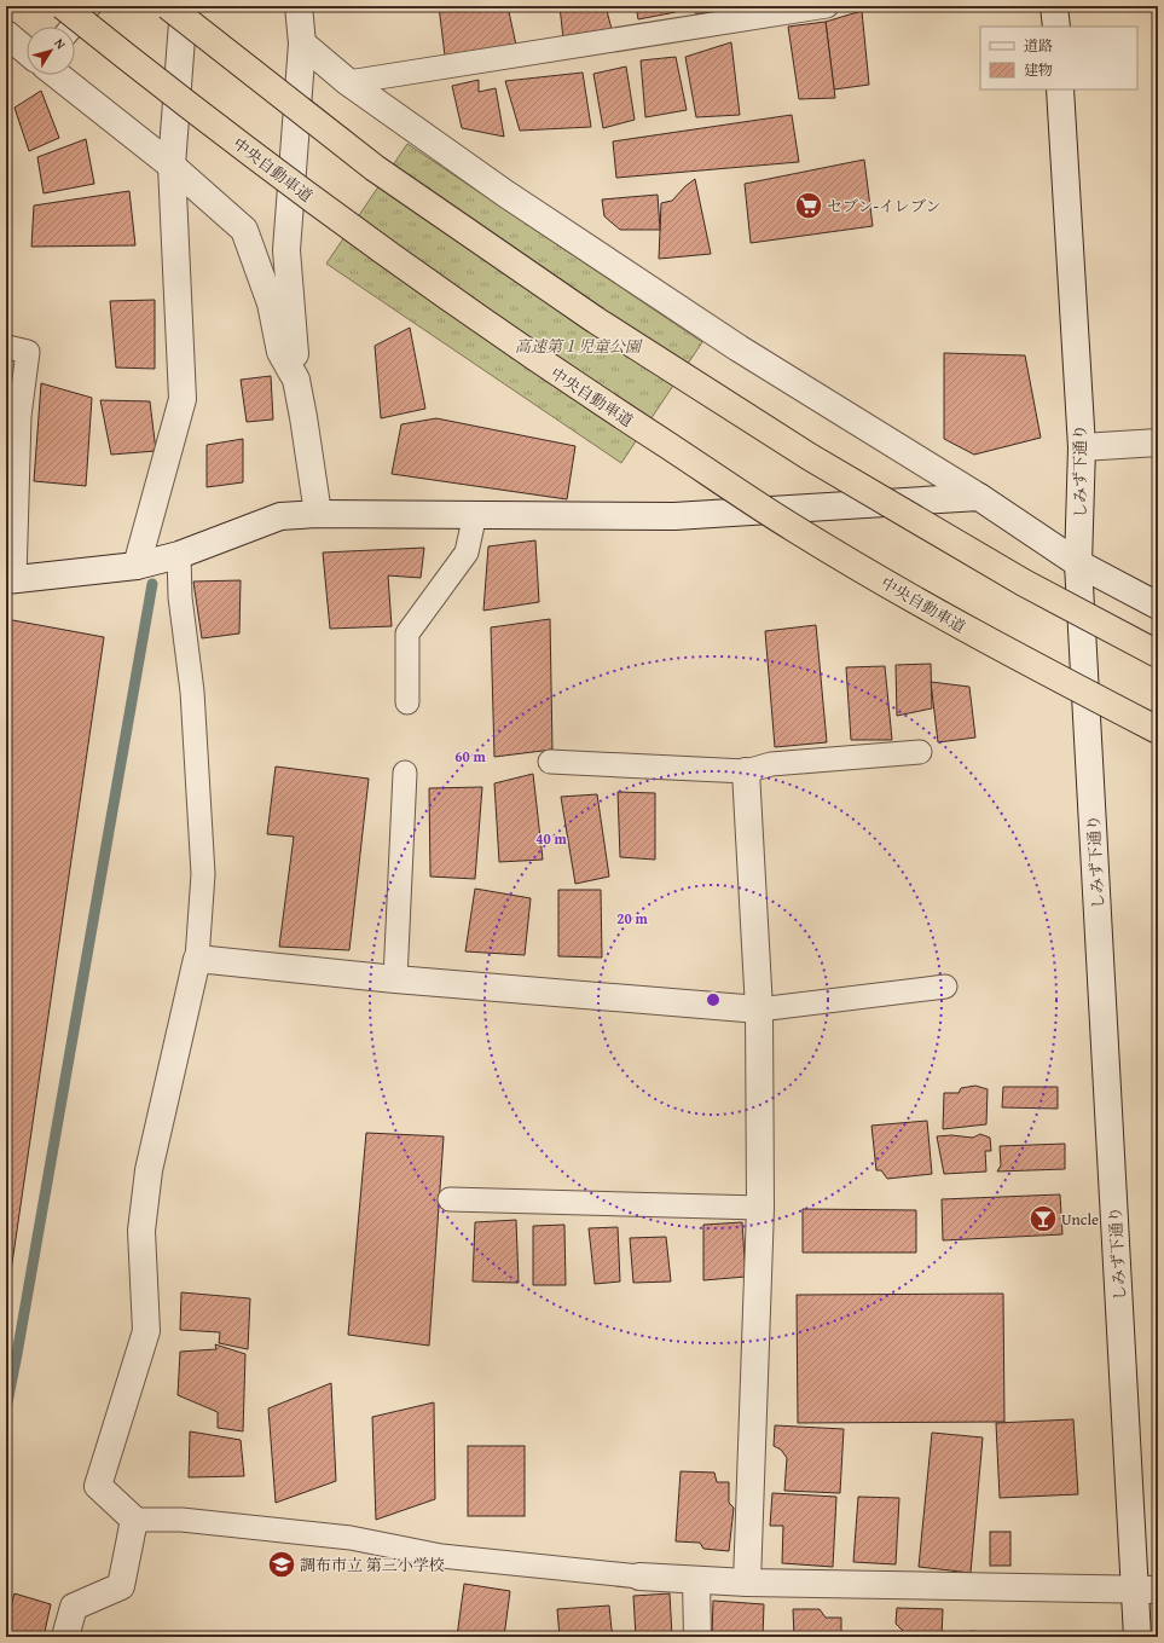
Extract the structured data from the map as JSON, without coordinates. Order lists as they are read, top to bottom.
{
  "streets": {
    "highway": ["中央自動車道"],
    "street": ["しみず下通り"]
  },
  "parks": ["高速第１児童公園"],
  "places": {
    "supermarket": ["セブン-イレブン"],
    "bar": ["Uncle"],
    "school or university": ["調布市立 第三小学校"]
  },
  "legend": ["道路", "建物"],
  "north": "top right",
  "rings": ["60 m", "40 m", "20 m"]
}
